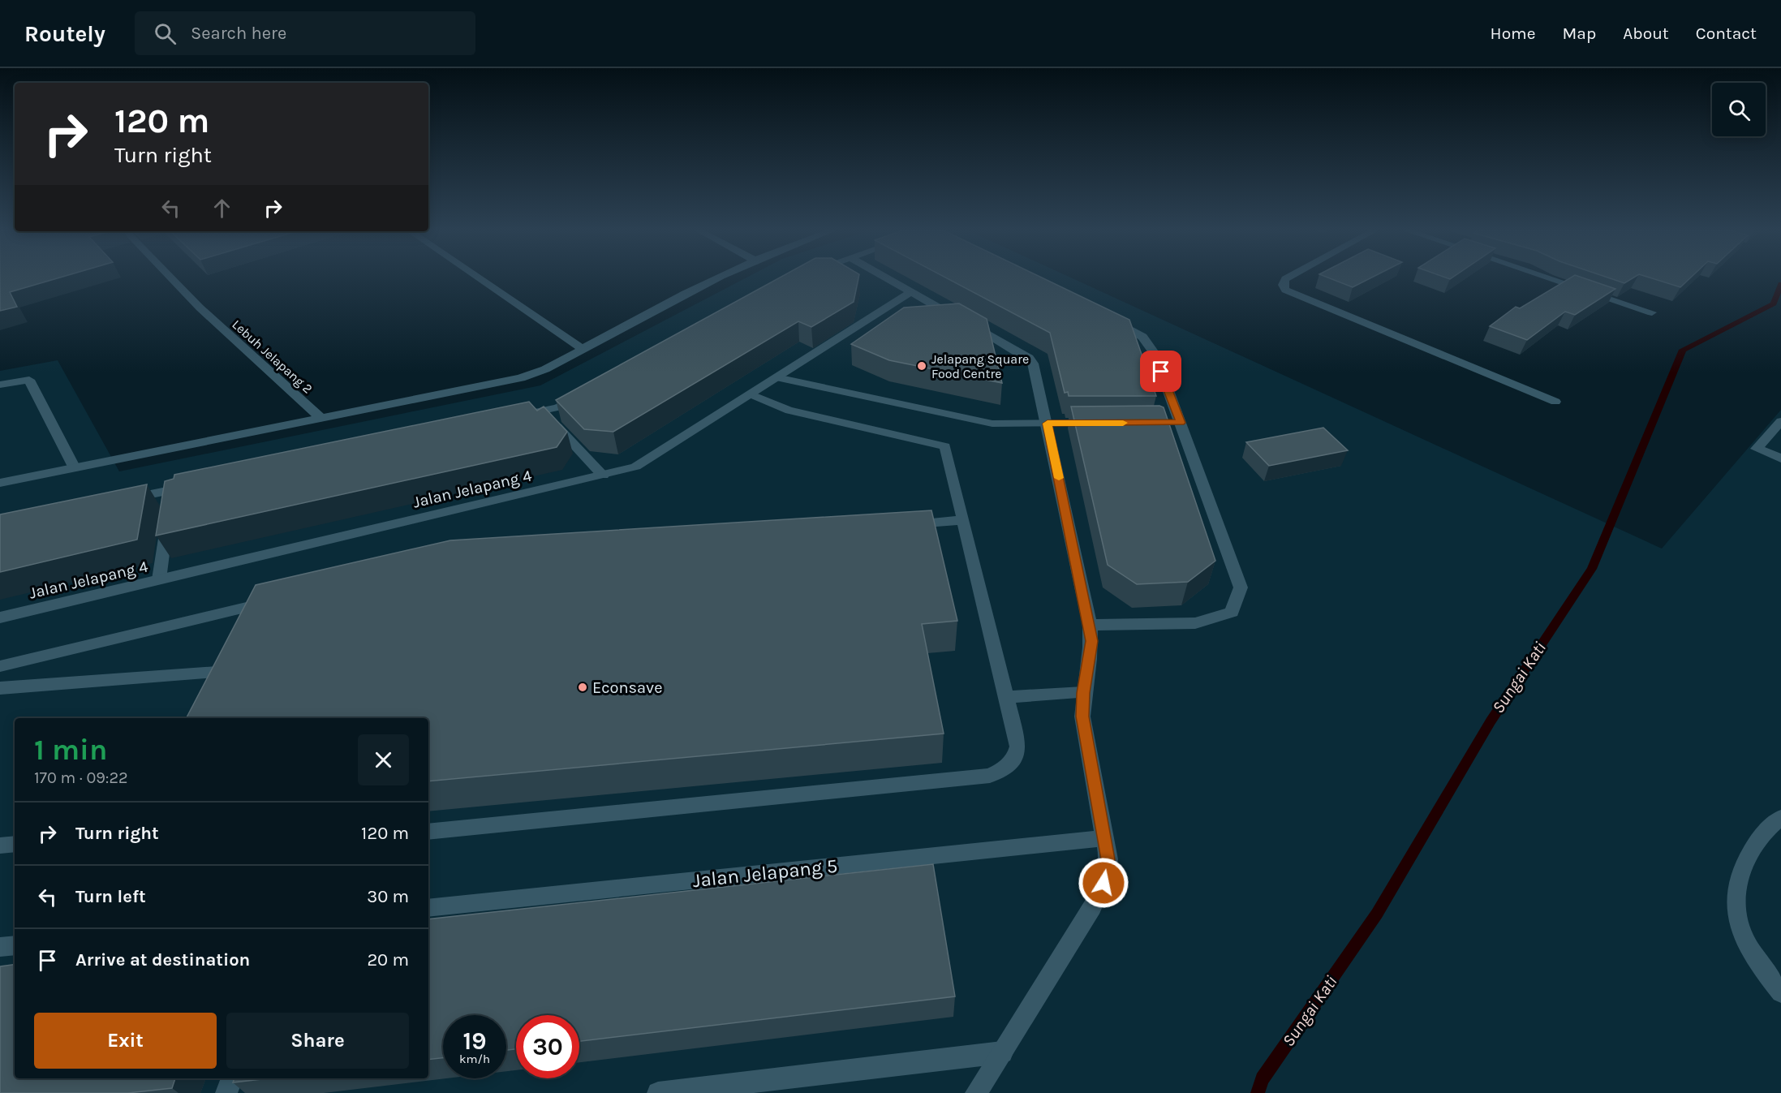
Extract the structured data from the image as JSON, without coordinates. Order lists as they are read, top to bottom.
{
  "streets": {
    "street": ["Lebuh Jelapang 2", "Jalan Jelapang 4", "Jalan Jelapang 5"]
  },
  "water": ["Sungai Kati"],
  "places": ["Jelapang Square Food Centre", "Econsave"],
  "page": {
    "header": "Routely",
    "search": "Search here",
    "nav": [
      "Home",
      "Map",
      "About",
      "Contact"
    ],
    "turn": ["120 m", "Turn right"],
    "heading": ["1 min", "170 m · 09:22"],
    "list": [
      {
        "name": "Turn right",
        "value": "120 m"
      },
      {
        "name": "Turn left",
        "value": "30 m"
      },
      {
        "name": "Arrive at destination",
        "value": "20 m"
      }
    ],
    "buttons": ["Exit", "Share"],
    "speed": "19 km/h",
    "limit": "30"
  }
}
